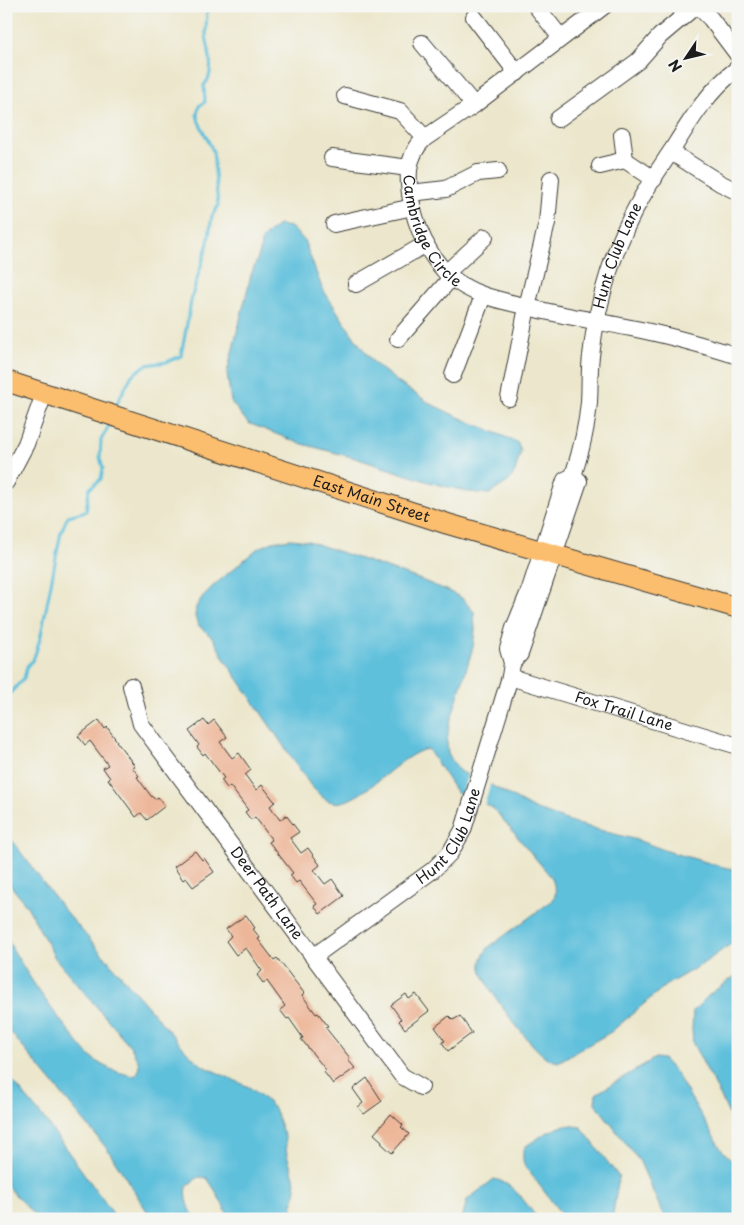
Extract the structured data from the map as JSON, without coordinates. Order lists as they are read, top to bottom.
{
  "streets": {
    "main road": ["East Main Street"],
    "street": [
      "Cambridge Circle",
      "Hunt Club Lane",
      "Fox Trail Lane",
      "Deer Path Lane"
    ]
  },
  "crossings": [
    ["Cambridge Circle", "Hunt Club Lane"],
    ["Hunt Club Lane", "East Main Street"],
    ["Hunt Club Lane", "Fox Trail Lane"],
    ["Hunt Club Lane", "Deer Path Lane"]
  ],
  "north": "bottom left"
}
